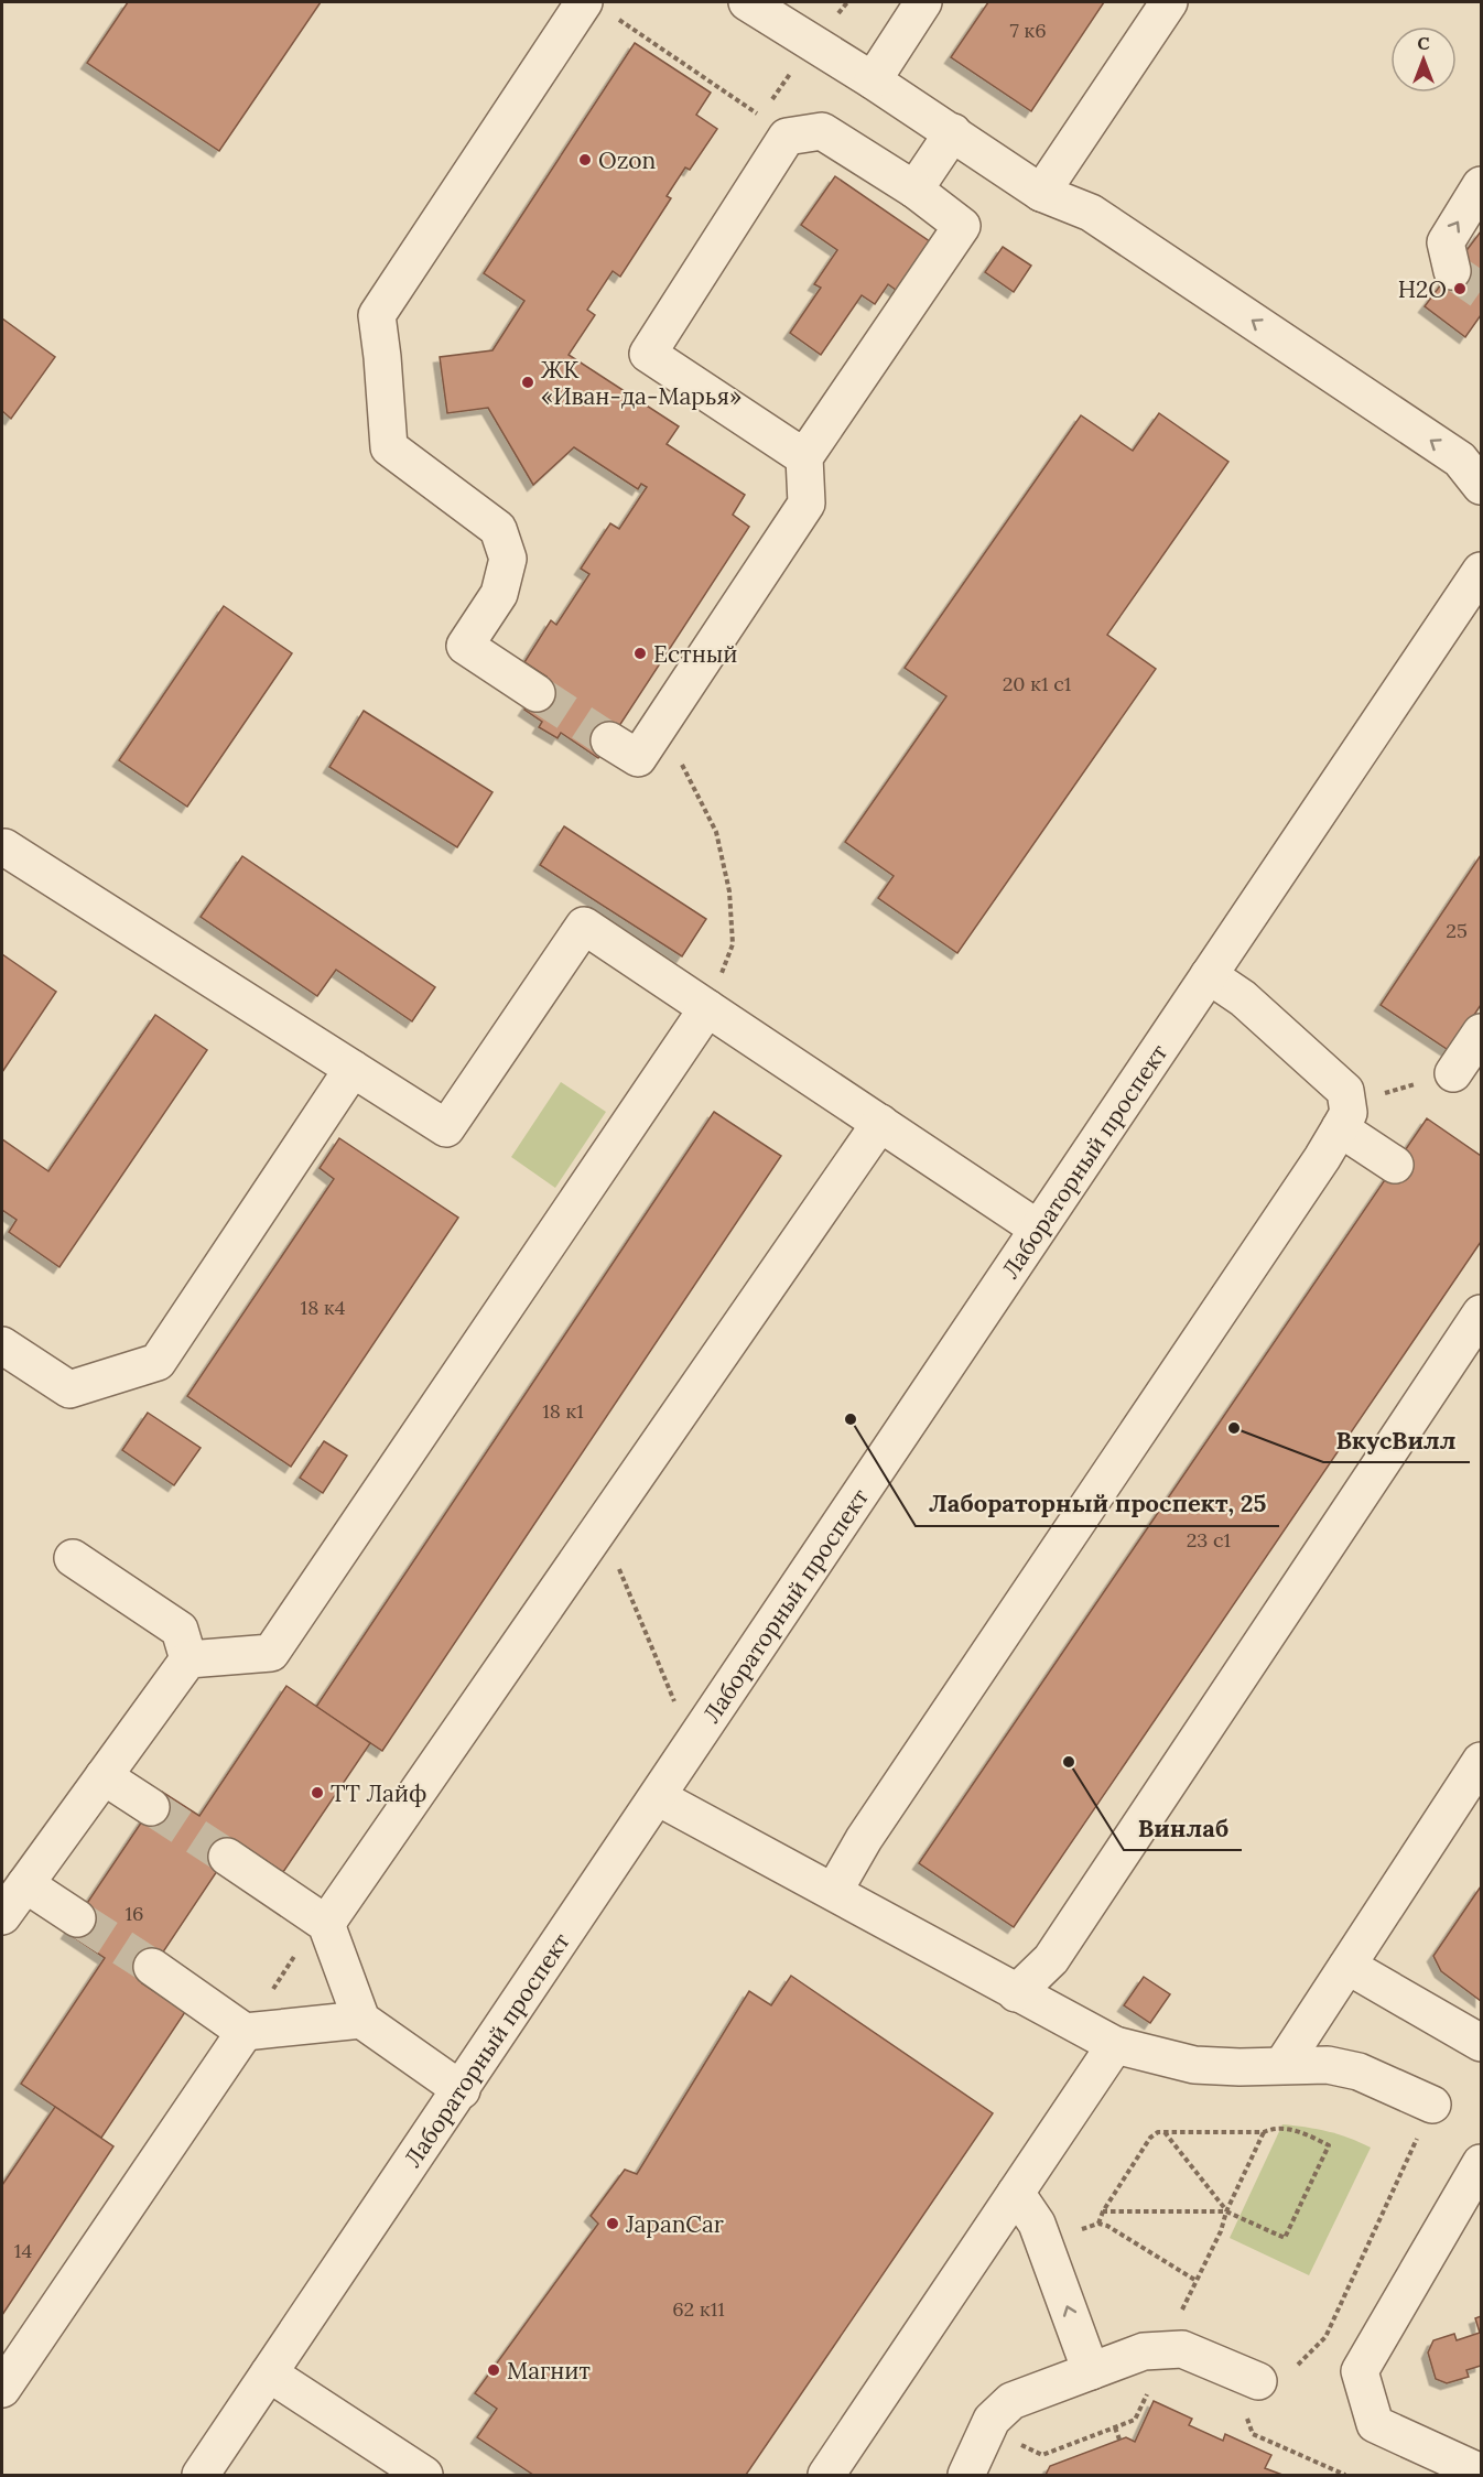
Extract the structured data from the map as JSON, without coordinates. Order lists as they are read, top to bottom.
{
  "streets": {
    "street": ["Лабораторный проспект"]
  },
  "places": [
    "Ozon",
    "H2O",
    "ЖК «Иван-да-Марья»",
    "Естный",
    "Лабораторный проспект, 25",
    "ВкусВилл",
    "Винлаб",
    "ТТ Лайф",
    "JapanCar",
    "Магнит"
  ],
  "house_numbers": [
    "7 к6",
    "20 к1 с1",
    "25",
    "18 к4",
    "18 к1",
    "23 с1",
    "16",
    "14",
    "62 к11"
  ],
  "north": "top"
}
